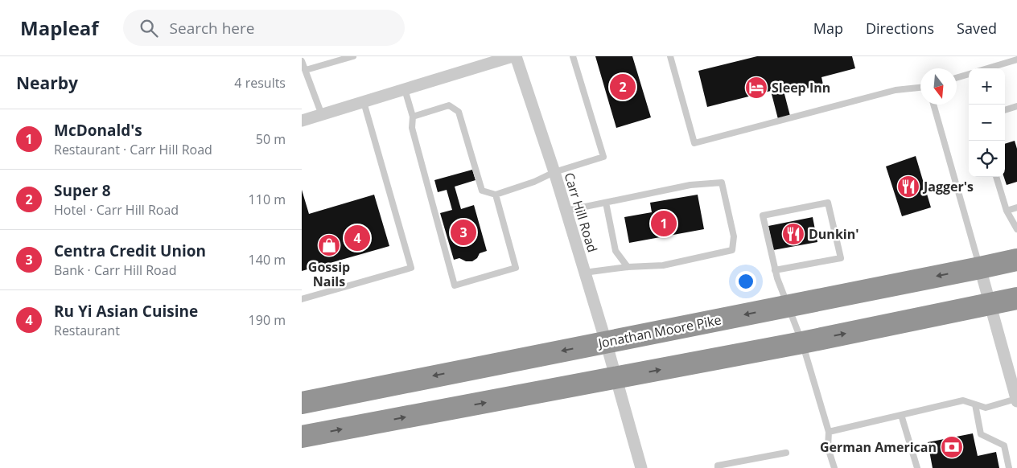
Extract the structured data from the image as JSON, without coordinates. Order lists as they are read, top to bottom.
{
  "streets": {
    "highway": ["Jonathan Moore Pike"],
    "street": ["Carr Hill Road"]
  },
  "crossings": [
    ["Carr Hill Road", "Jonathan Moore Pike"]
  ],
  "places": {
    "hotel": ["Sleep Inn"],
    "restaurant": ["Jagger's", "Dunkin'"],
    "shop": ["Gossip Nails"],
    "bank": ["German American"]
  },
  "north": "bottom",
  "page": {
    "header": "Mapleaf",
    "search": "Search here",
    "nav": ["Map", "Directions", "Saved"],
    "heading": ["Nearby", "4 results"],
    "map_buttons": ["+", "−"],
    "pins": [
      "2",
      "1",
      "3",
      "4"
    ],
    "list": [
      {
        "mark": "1",
        "name": "McDonald's",
        "note": "Restaurant · Carr Hill Road",
        "value": "50 m"
      },
      {
        "mark": "2",
        "name": "Super 8",
        "note": "Hotel · Carr Hill Road",
        "value": "110 m"
      },
      {
        "mark": "3",
        "name": "Centra Credit Union",
        "note": "Bank · Carr Hill Road",
        "value": "140 m"
      },
      {
        "mark": "4",
        "name": "Ru Yi Asian Cuisine",
        "note": "Restaurant",
        "value": "190 m"
      }
    ]
  }
}
